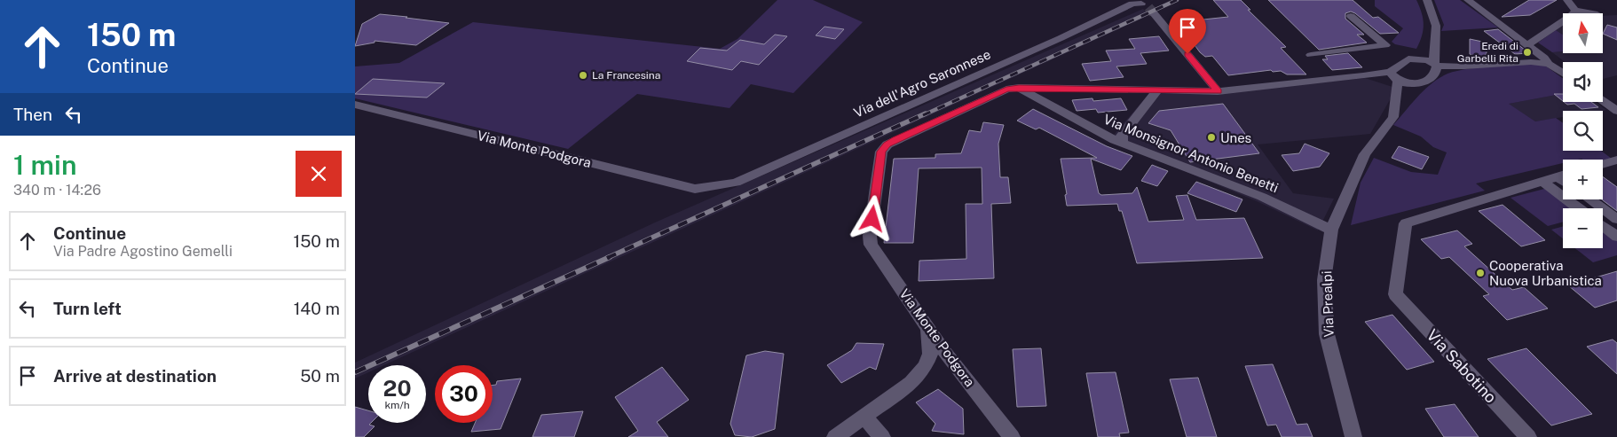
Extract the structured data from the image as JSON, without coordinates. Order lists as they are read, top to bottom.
{
  "streets": {
    "street": [
      "Via dell'Agro Saronnese",
      "Via Monte Podgora",
      "Via Monsignor Antonio Benetti",
      "Via Prealpi",
      "Via Sabotino"
    ]
  },
  "crossings": [
    ["Via dell'Agro Saronnese", "Via Monte Podgora"],
    ["Via Monte Podgora", "Via Monsignor Antonio Benetti"],
    ["Via Monsignor Antonio Benetti", "Via Prealpi"]
  ],
  "places": [
    "Eredi di Garbelli Rita",
    "La Francesina",
    "Unes",
    "Cooperativa Nuova Urbanistica"
  ],
  "north": "top",
  "page": {
    "turn": ["150 m", "Continue"],
    "map_buttons": ["+", "−"],
    "then": "Then",
    "heading": ["1 min", "340 m · 14:26"],
    "list": [
      {
        "name": "Continue",
        "note": "Via Padre Agostino Gemelli",
        "value": "150 m"
      },
      {
        "name": "Turn left",
        "value": "140 m"
      },
      {
        "name": "Arrive at destination",
        "value": "50 m"
      }
    ],
    "speed": "20 km/h",
    "limit": "30"
  }
}
